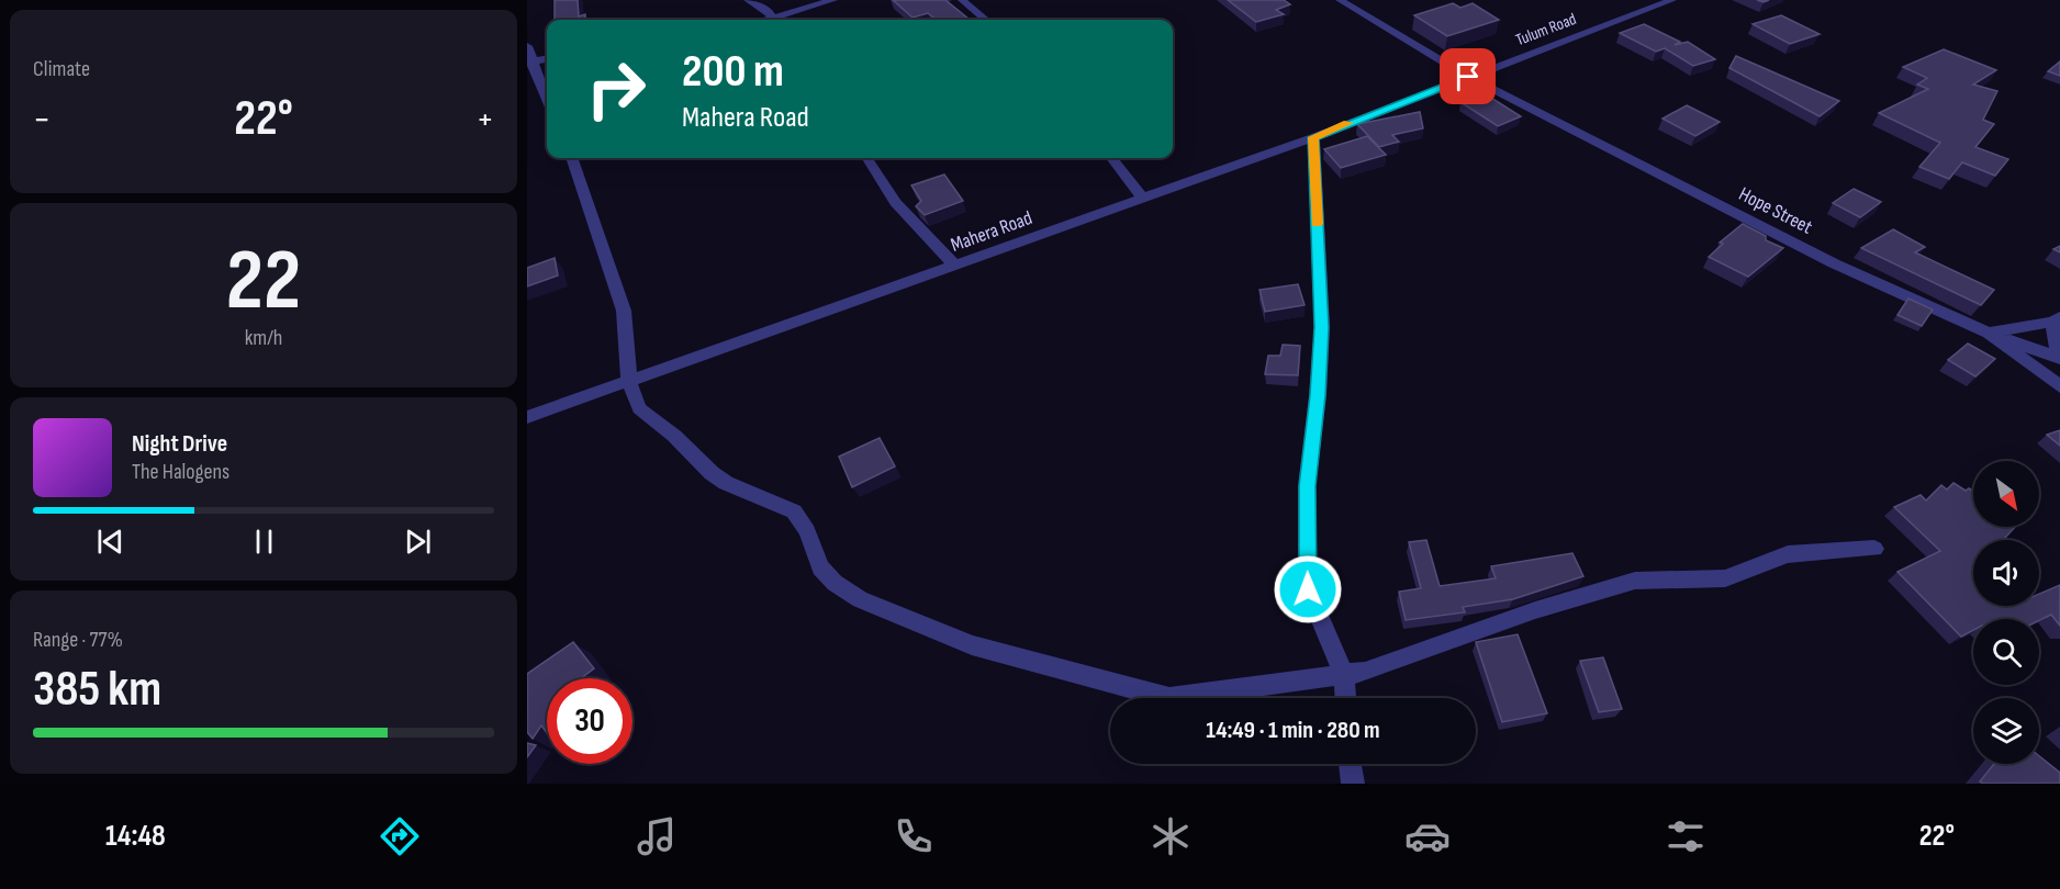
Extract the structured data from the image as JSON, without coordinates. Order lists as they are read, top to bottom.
{
  "streets": {
    "street": ["Tulum Road", "Hope Street", "Mahera Road"]
  },
  "crossings": [
    ["Tulum Road", "Hope Street"],
    ["Tulum Road", "Mahera Road"],
    ["Hope Street", "Mahera Road"]
  ],
  "north": "bottom right",
  "page": {
    "tile": [
      "Climate",
      ["22", "km/h"],
      ["Range · 77%", "385 km"]
    ],
    "turn": ["200 m", "Mahera Road"],
    "heat": ["−", "22°", "+"],
    "song": ["Night Drive", "The Halogens"],
    "limit": "30",
    "trip": "14:49 · 1 min · 280 m",
    "tabs": ["14:48", "22°"]
  }
}
